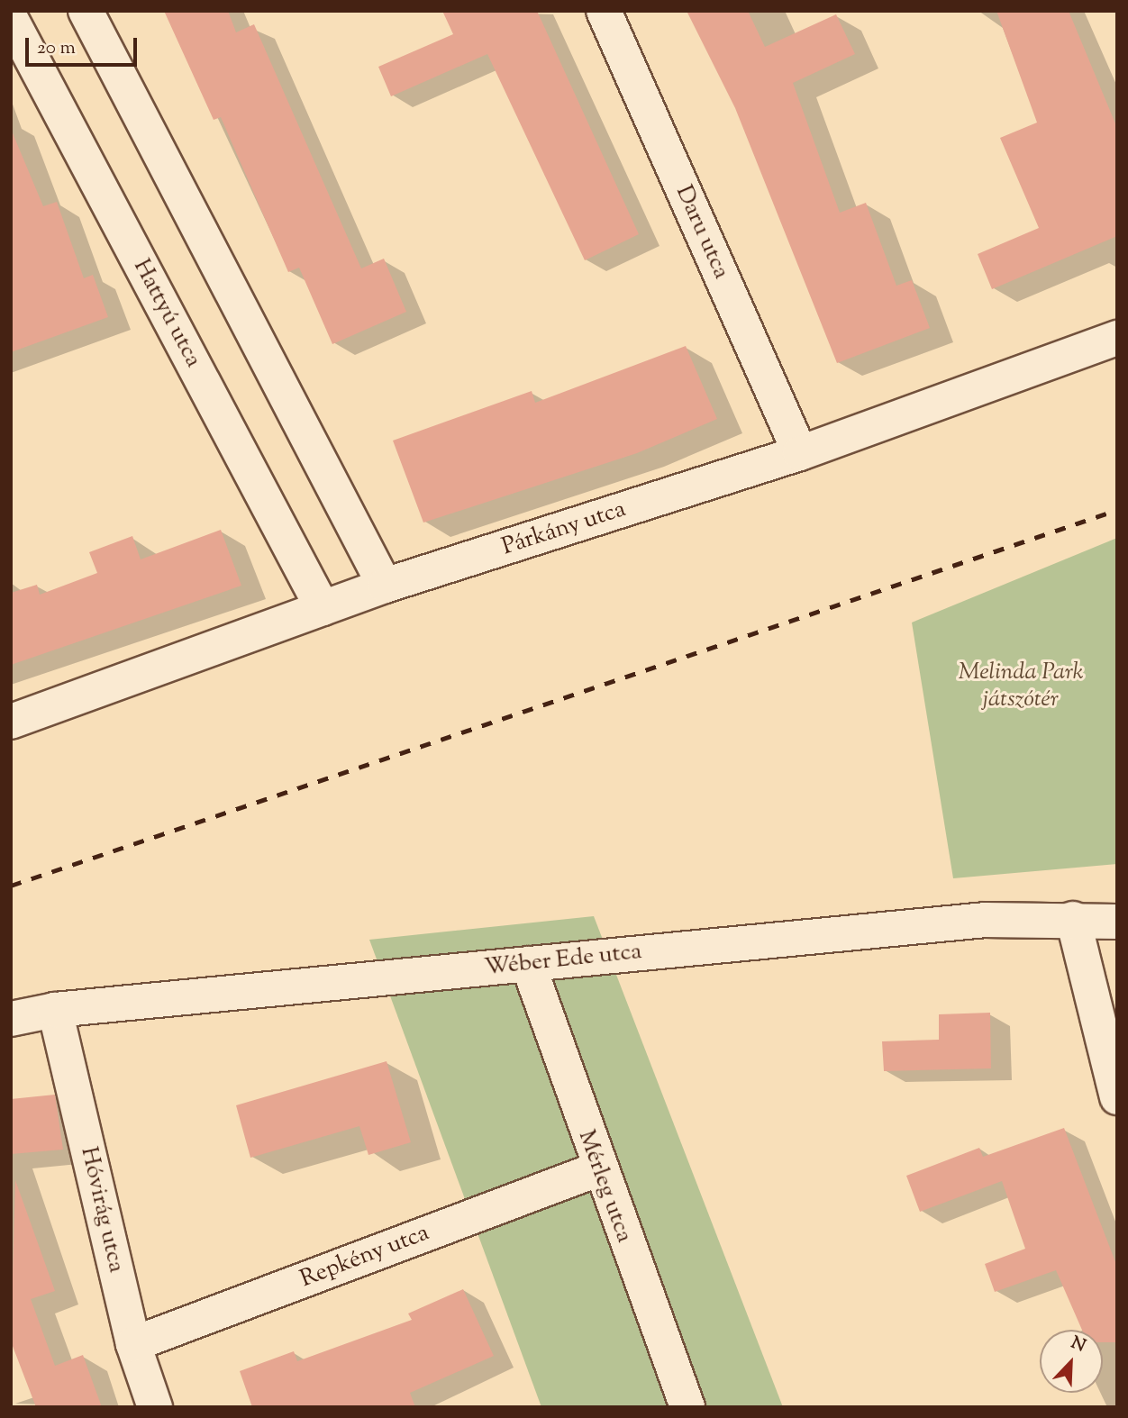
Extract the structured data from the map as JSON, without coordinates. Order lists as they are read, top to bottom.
{
  "streets": {
    "street": [
      "Daru utca",
      "Hattyú utca",
      "Párkány utca",
      "Wéber Ede utca",
      "Mérleg utca",
      "Hóvirág utca",
      "Repkény utca"
    ]
  },
  "crossings": [
    ["Daru utca", "Párkány utca"],
    ["Hattyú utca", "Párkány utca"],
    ["Wéber Ede utca", "Mérleg utca"],
    ["Wéber Ede utca", "Hóvirág utca"],
    ["Mérleg utca", "Repkény utca"],
    ["Hóvirág utca", "Repkény utca"]
  ],
  "parks": ["Melinda Park játszótér"],
  "scale_bar": "20 m",
  "north": "top right"
}
